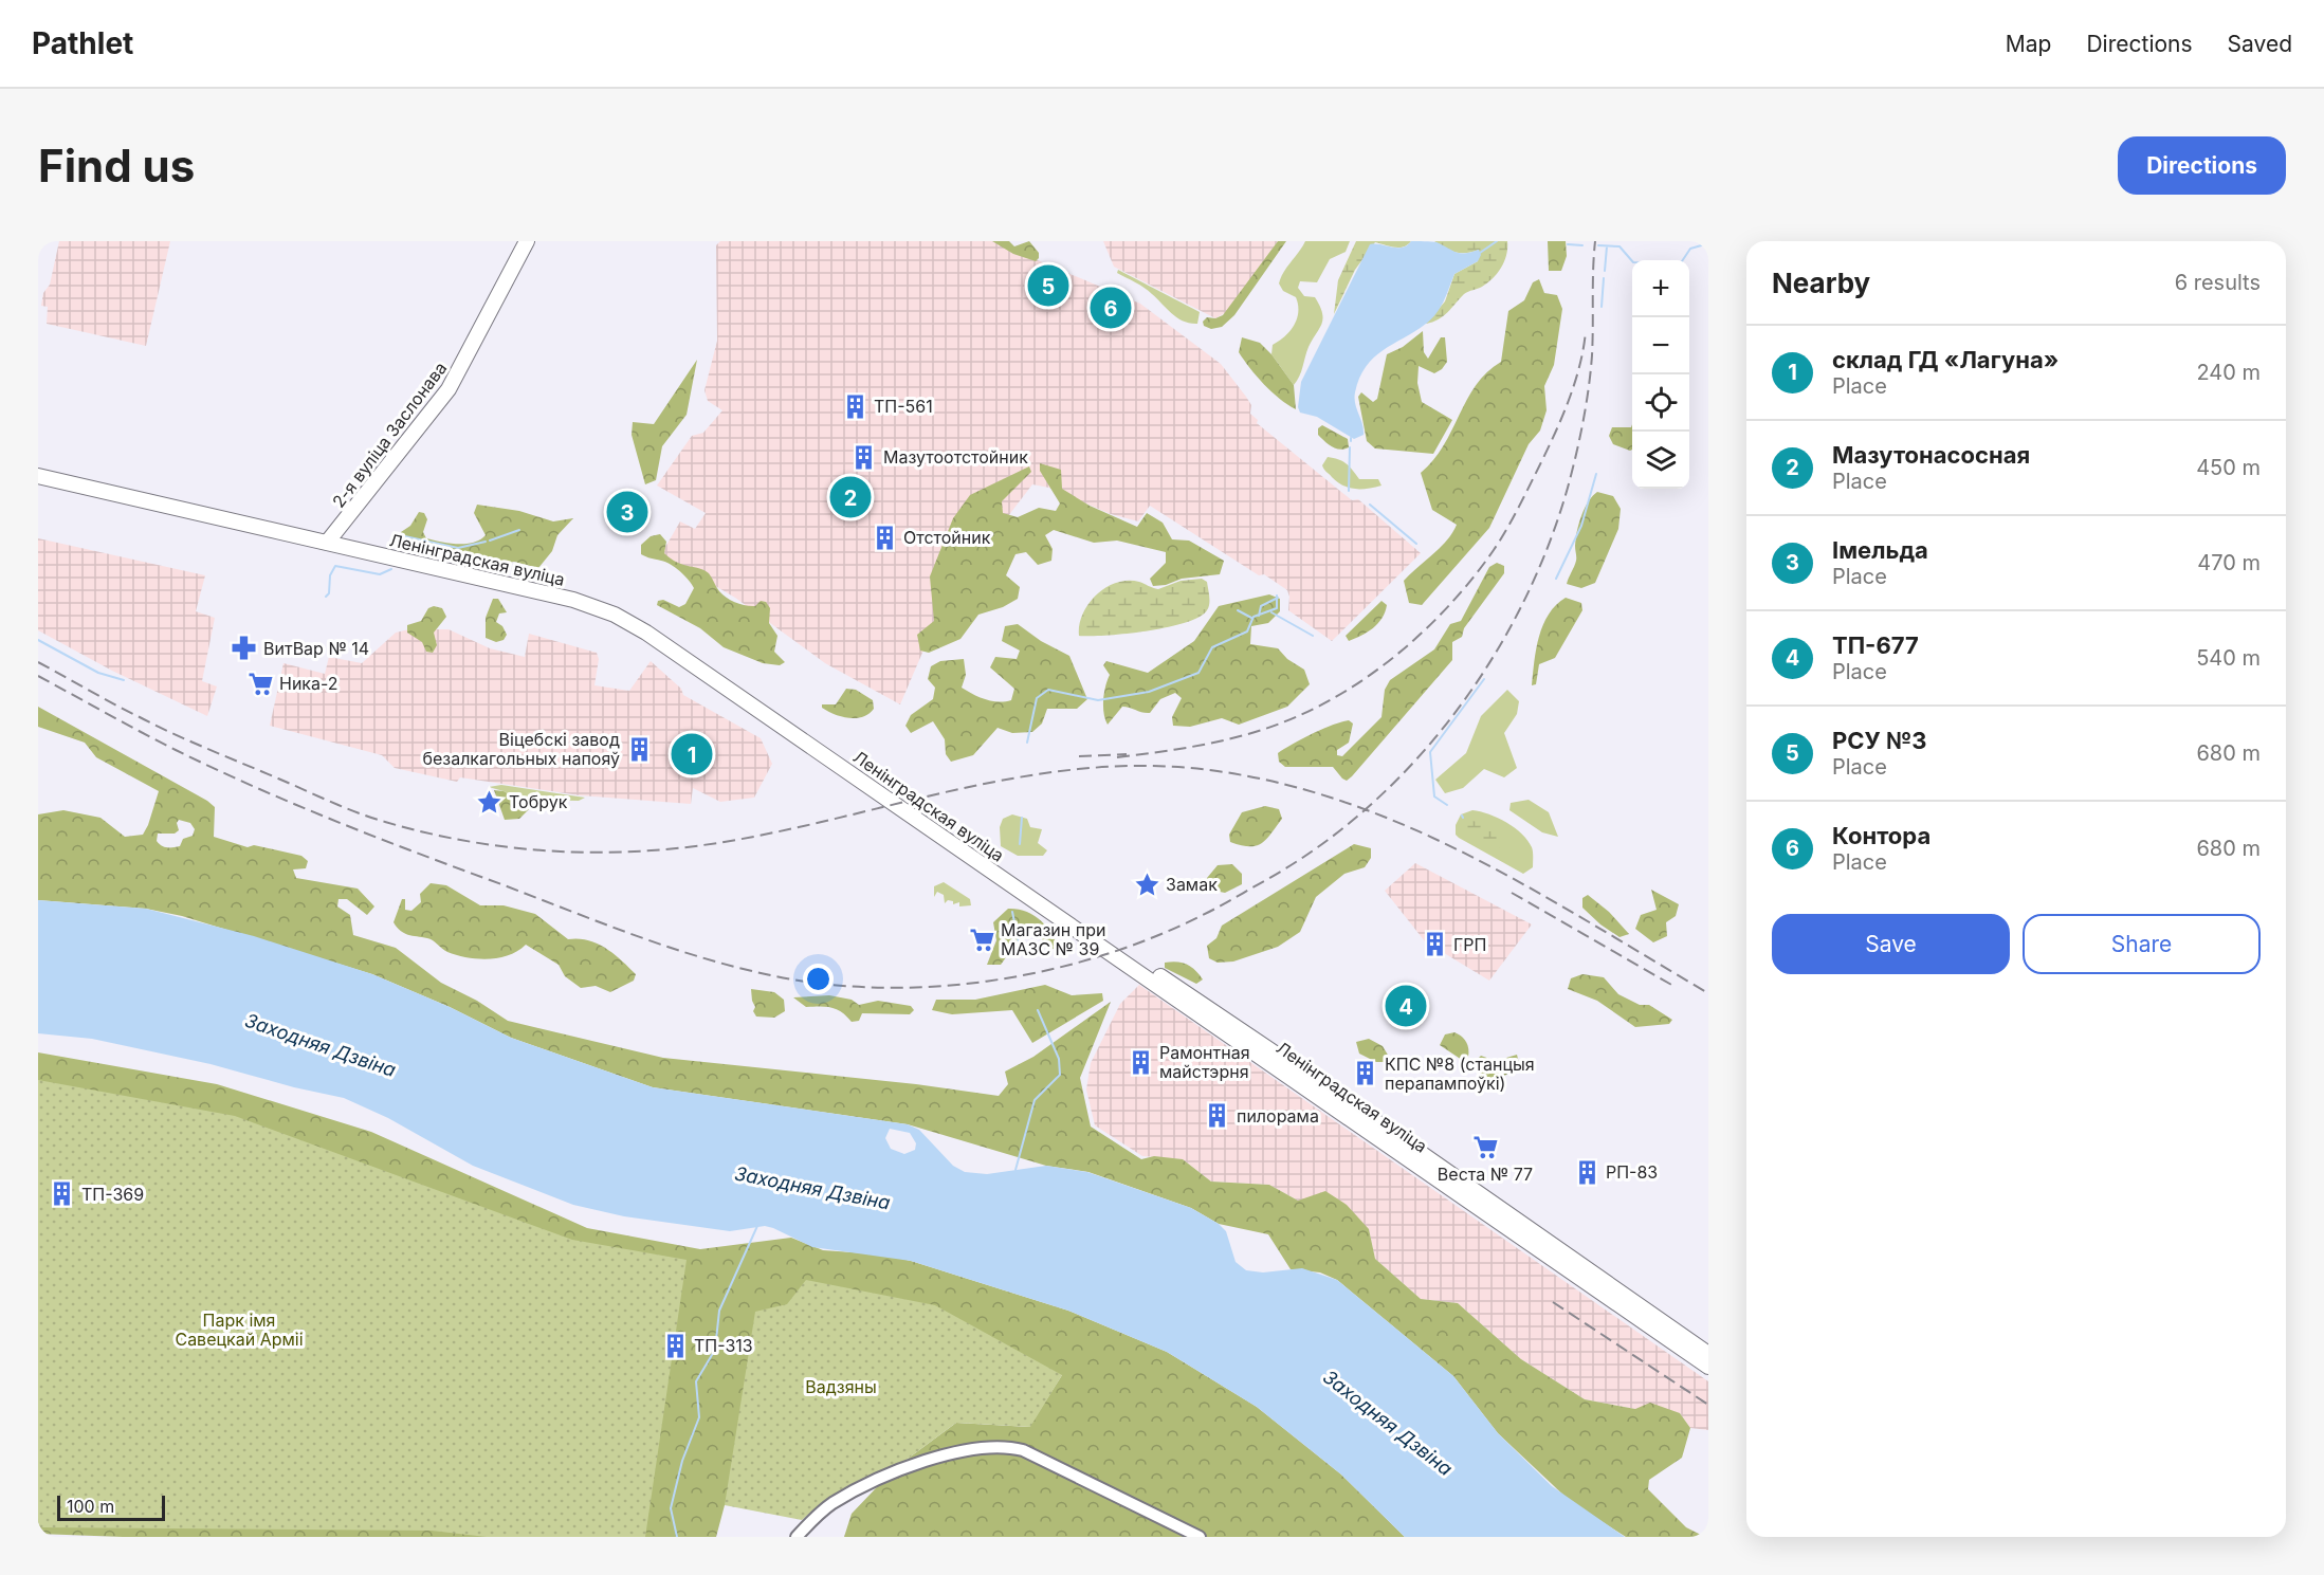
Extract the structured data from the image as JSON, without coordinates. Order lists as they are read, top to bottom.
{
  "streets": {
    "main road": ["2-я вуліца Заслонава", "Ленінградская вуліца"]
  },
  "crossings": [
    ["2-я вуліца Заслонава", "Ленінградская вуліца"]
  ],
  "water": ["Заходняя Дзвіна"],
  "parks": ["Парк імя Савецкай Арміі", "Вадзяны"],
  "places": {
    "building": [
      "ТП-561",
      "Мазутоотстойник",
      "Отстойник",
      "Віцебскі завод безалкагольных напояў",
      "ГРП",
      "Рамонтная майстэрня",
      "КПС №8 (станцыя перапампоўкі)",
      "пилорама",
      "РП-83",
      "ТП-369",
      "ТП-313"
    ],
    "pharmacy": ["ВитВар № 14"],
    "supermarket": ["Ника-2", "Магазин при МАЗС № 39", "Веста № 77"],
    "place": ["Тобрук", "Замак"]
  },
  "scale_bar": "100 m",
  "page": {
    "header": "Pathlet",
    "nav": ["Map", "Directions", "Saved"],
    "buttons": [
      "Directions",
      ["Save", "Share"]
    ],
    "title": "Find us",
    "heading": ["Nearby", "6 results"],
    "map_buttons": ["+", "−"],
    "pins": [
      "5",
      "6",
      "2",
      "3",
      "1",
      "4"
    ],
    "list": [
      {
        "mark": "1",
        "name": "склад ГД «Лагуна»",
        "note": "Place",
        "value": "240 m"
      },
      {
        "mark": "2",
        "name": "Мазутонасосная",
        "note": "Place",
        "value": "450 m"
      },
      {
        "mark": "3",
        "name": "Імельда",
        "note": "Place",
        "value": "470 m"
      },
      {
        "mark": "4",
        "name": "ТП-677",
        "note": "Place",
        "value": "540 m"
      },
      {
        "mark": "5",
        "name": "РСУ №3",
        "note": "Place",
        "value": "680 m"
      },
      {
        "mark": "6",
        "name": "Контора",
        "note": "Place",
        "value": "680 m"
      }
    ],
    "scale": "100 m"
  }
}
